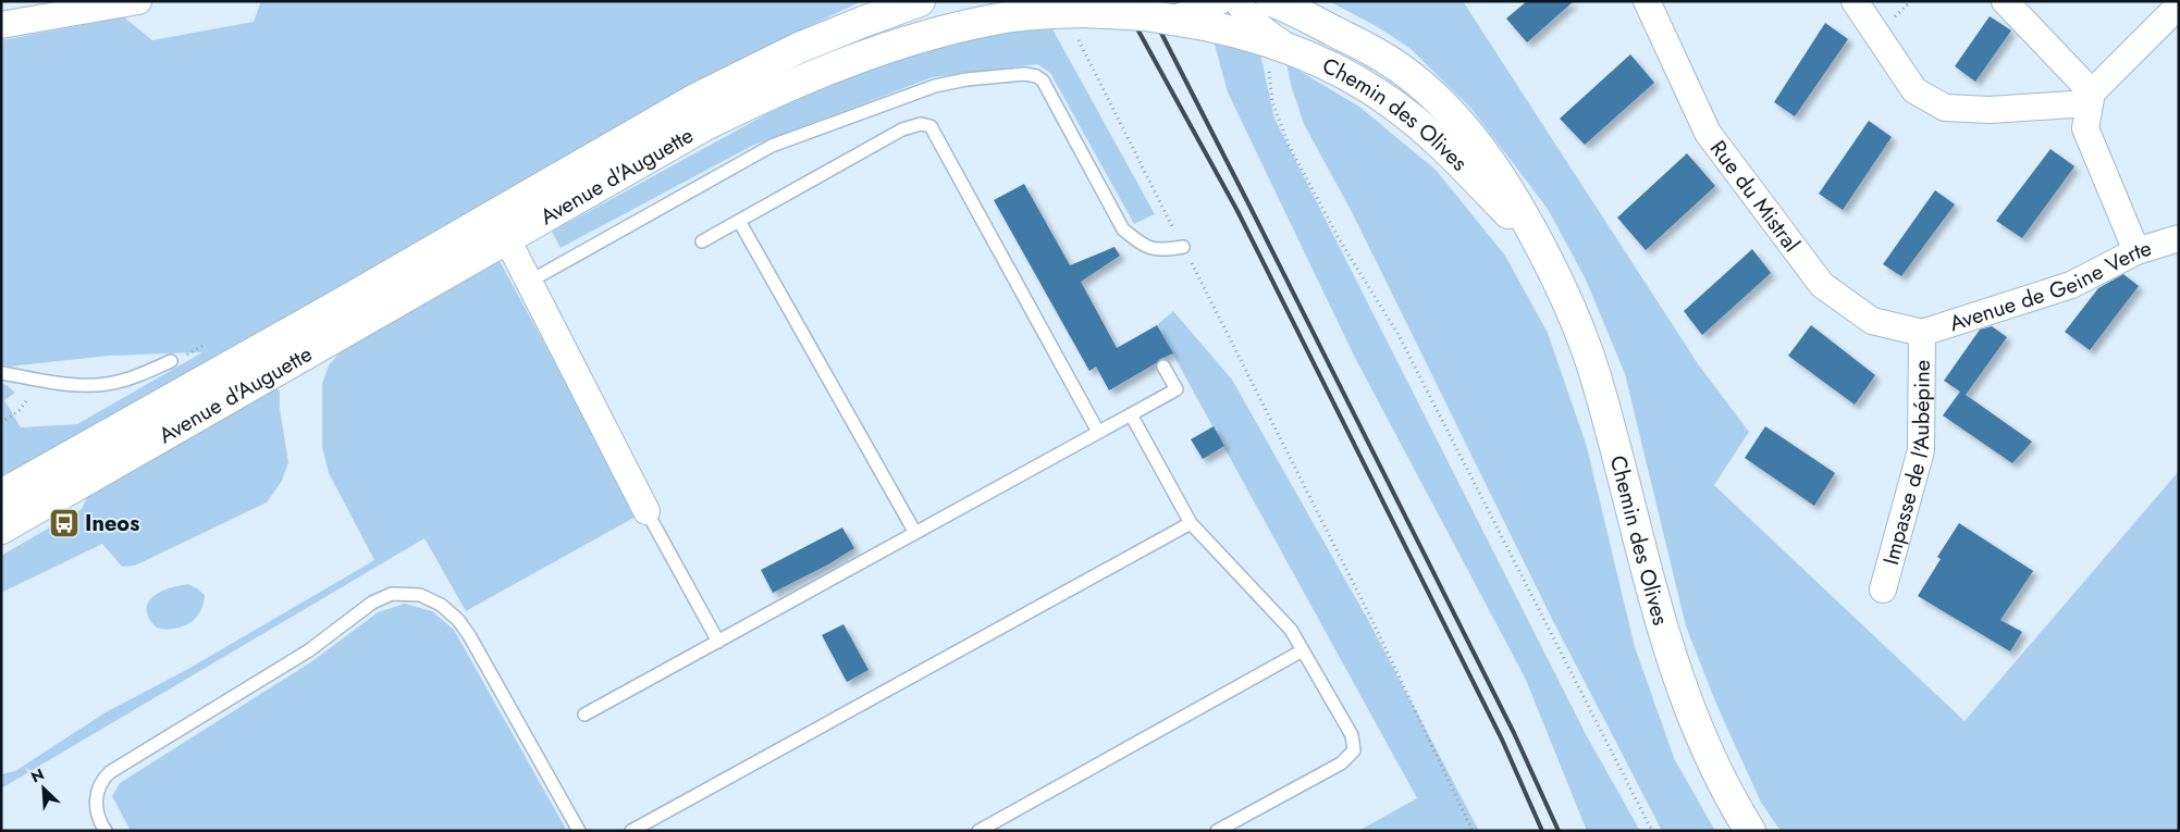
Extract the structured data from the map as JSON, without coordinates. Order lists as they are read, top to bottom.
{
  "streets": {
    "main road": ["Chemin des Olives", "Avenue d'Auguette"],
    "street": ["Rue du Mistral", "Avenue de Geine Verte", "Impasse de l'Aubépine"]
  },
  "crossings": [
    ["Chemin des Olives", "Avenue d'Auguette"],
    ["Rue du Mistral", "Avenue de Geine Verte"],
    ["Rue du Mistral", "Impasse de l'Aubépine"],
    ["Avenue de Geine Verte", "Impasse de l'Aubépine"]
  ],
  "places": {
    "bus stop": ["Ineos"]
  },
  "north": "top left"
}
